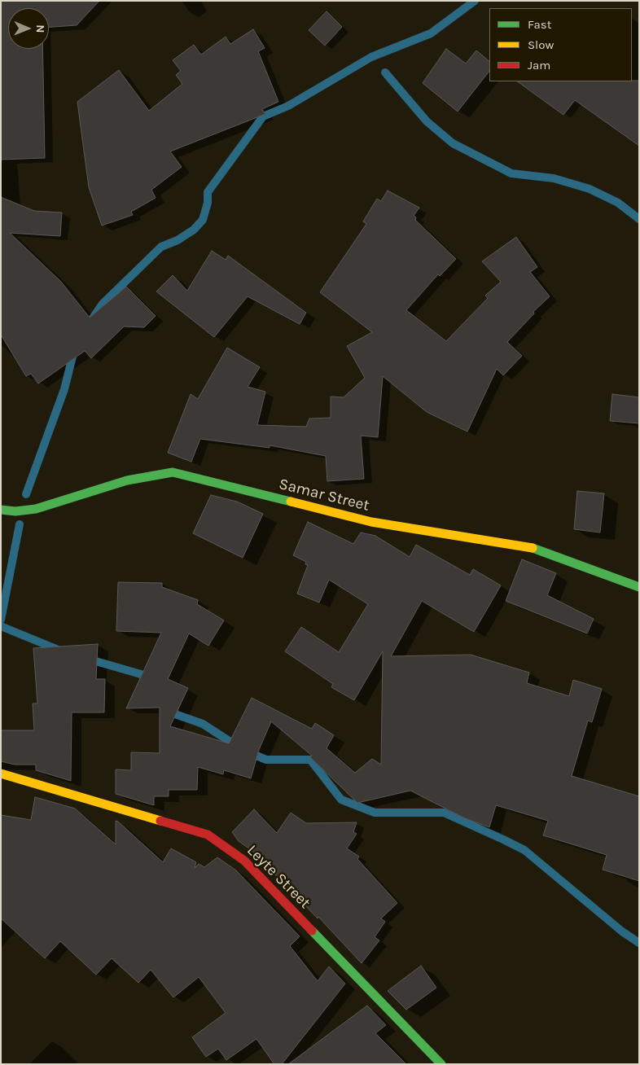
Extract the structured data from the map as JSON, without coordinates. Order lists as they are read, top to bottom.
{
  "streets": {
    "street": ["Samar Street", "Leyte Street"]
  },
  "legend": ["Fast", "Slow", "Jam"],
  "north": "right"
}
